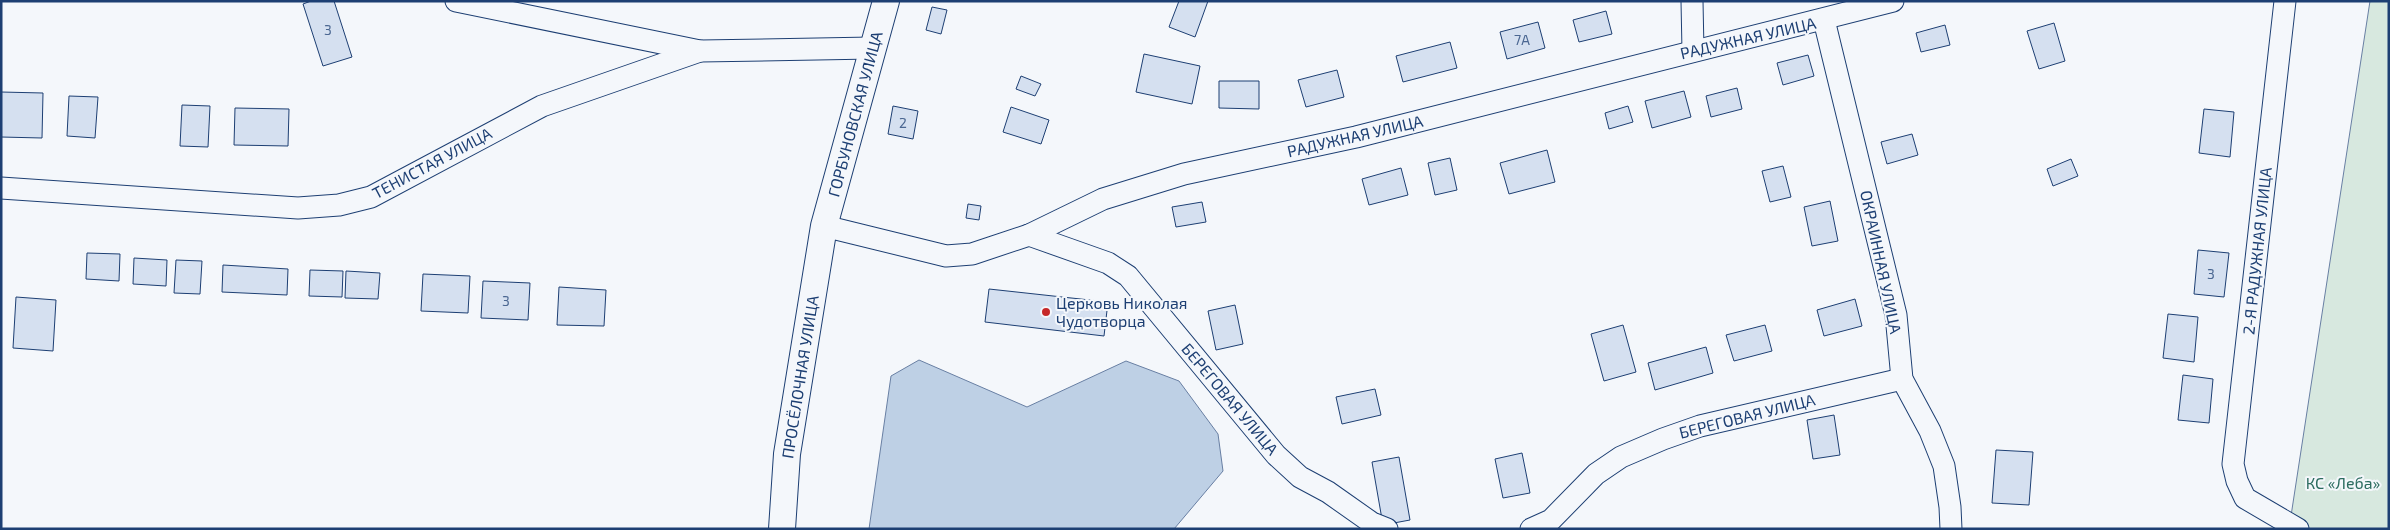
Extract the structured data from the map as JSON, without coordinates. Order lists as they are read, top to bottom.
{
  "streets": {
    "main road": ["ГОРБУНОВСКАЯ УЛИЦА", "ПРОСЁЛОЧНАЯ УЛИЦА"],
    "street": [
      "РАДУЖНАЯ УЛИЦА",
      "ТЕНИСТАЯ УЛИЦА",
      "2-Я РАДУЖНАЯ УЛИЦА",
      "ОКРАИННАЯ УЛИЦА",
      "БЕРЕГОВАЯ УЛИЦА"
    ]
  },
  "crossings": [
    ["РАДУЖНАЯ УЛИЦА", "ГОРБУНОВСКАЯ УЛИЦА"],
    ["РАДУЖНАЯ УЛИЦА", "ОКРАИННАЯ УЛИЦА"],
    ["РАДУЖНАЯ УЛИЦА", "ПРОСЁЛОЧНАЯ УЛИЦА"],
    ["РАДУЖНАЯ УЛИЦА", "БЕРЕГОВАЯ УЛИЦА"],
    ["ГОРБУНОВСКАЯ УЛИЦА", "ПРОСЁЛОЧНАЯ УЛИЦА"],
    ["ОКРАИННАЯ УЛИЦА", "БЕРЕГОВАЯ УЛИЦА"]
  ],
  "parks": ["КС «Леба»"],
  "places": ["Церковь Николая Чудотворца"],
  "house_numbers": [
    "3",
    "7А",
    "2",
    "3",
    "3"
  ]
}
